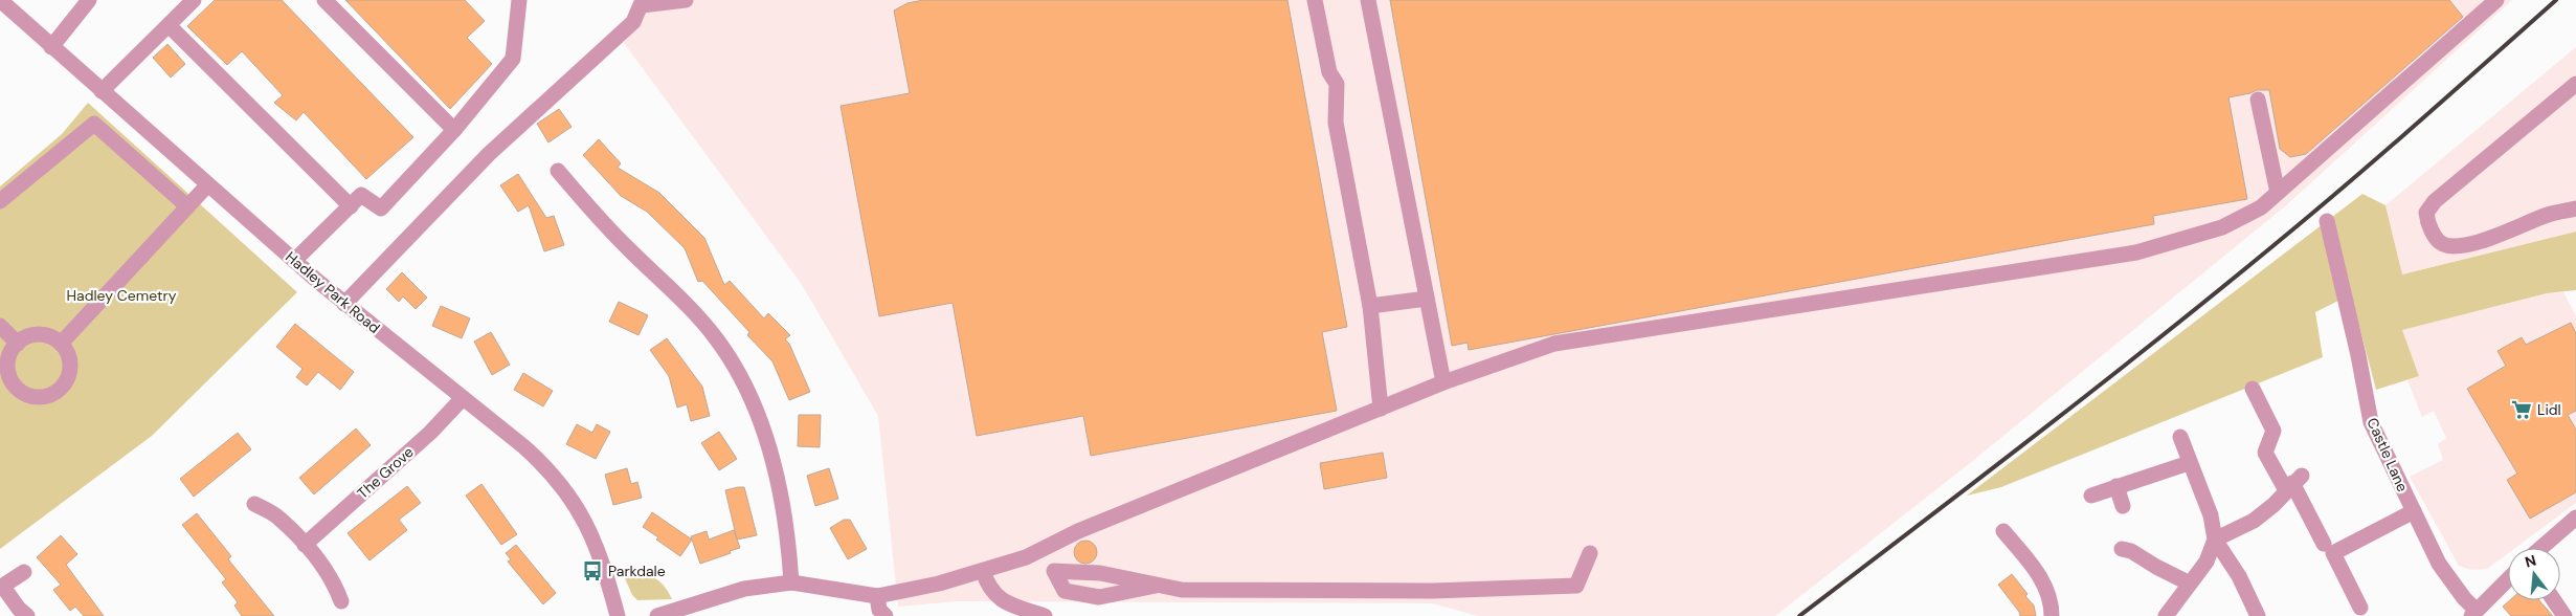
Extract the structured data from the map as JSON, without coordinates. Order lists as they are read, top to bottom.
{
  "streets": {
    "street": ["Hadley Park Road", "Castle Lane", "The Grove"]
  },
  "crossings": [
    ["Hadley Park Road", "The Grove"]
  ],
  "parks": ["Hadley Cemetry"],
  "places": {
    "supermarket": ["Lidl"],
    "bus stop": ["Parkdale"]
  },
  "north": "top"
}
